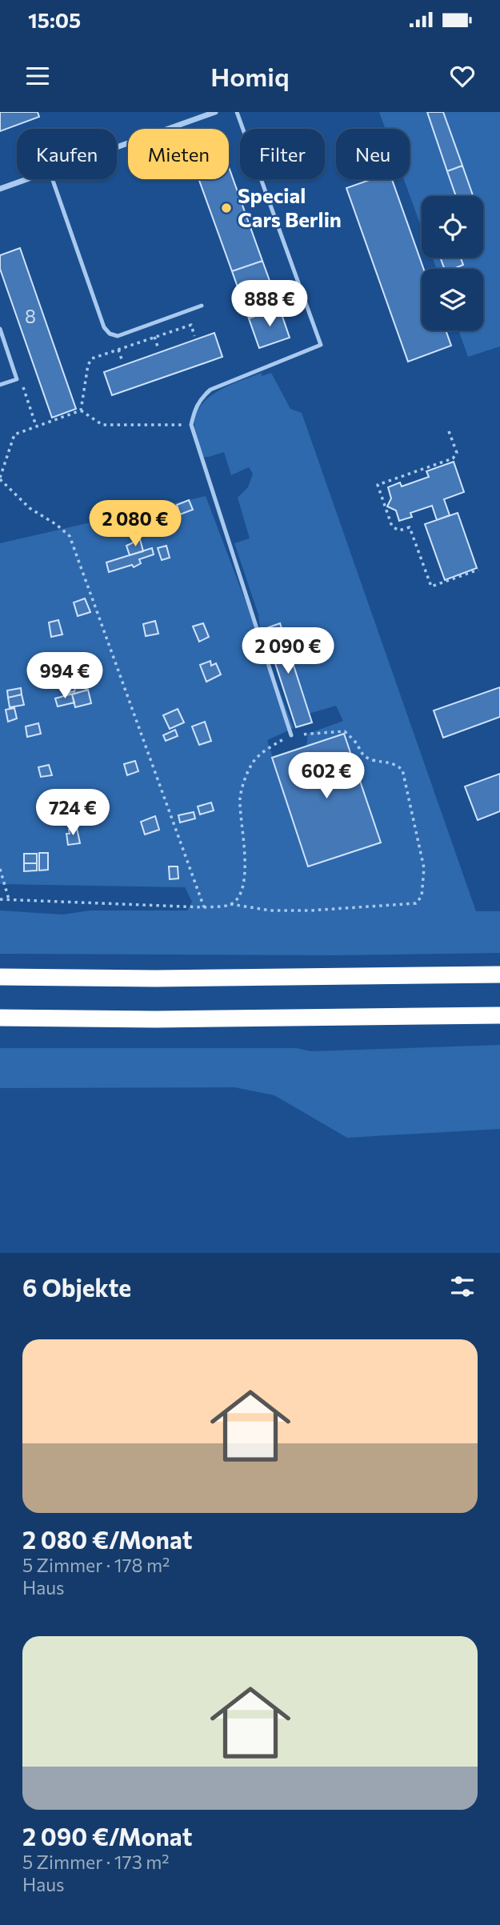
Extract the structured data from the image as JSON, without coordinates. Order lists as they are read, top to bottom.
{
  "places": ["Special Cars Berlin"],
  "house_numbers": ["8"],
  "page": {
    "status": "15:05",
    "header": "Homiq",
    "chip": [
      "Kaufen",
      "Mieten",
      "Filter",
      "Neu"
    ],
    "price": [
      "888 €",
      "2 080 €",
      "2 090 €",
      "994 €",
      "602 €",
      "724 €"
    ],
    "heading": "6 Objekte",
    "list": [
      {
        "name": "2 080 €/Monat",
        "note": "5 Zimmer · 178 m² · Haus"
      },
      {
        "name": "2 090 €/Monat",
        "note": "5 Zimmer · 173 m² · Haus"
      }
    ]
  }
}
